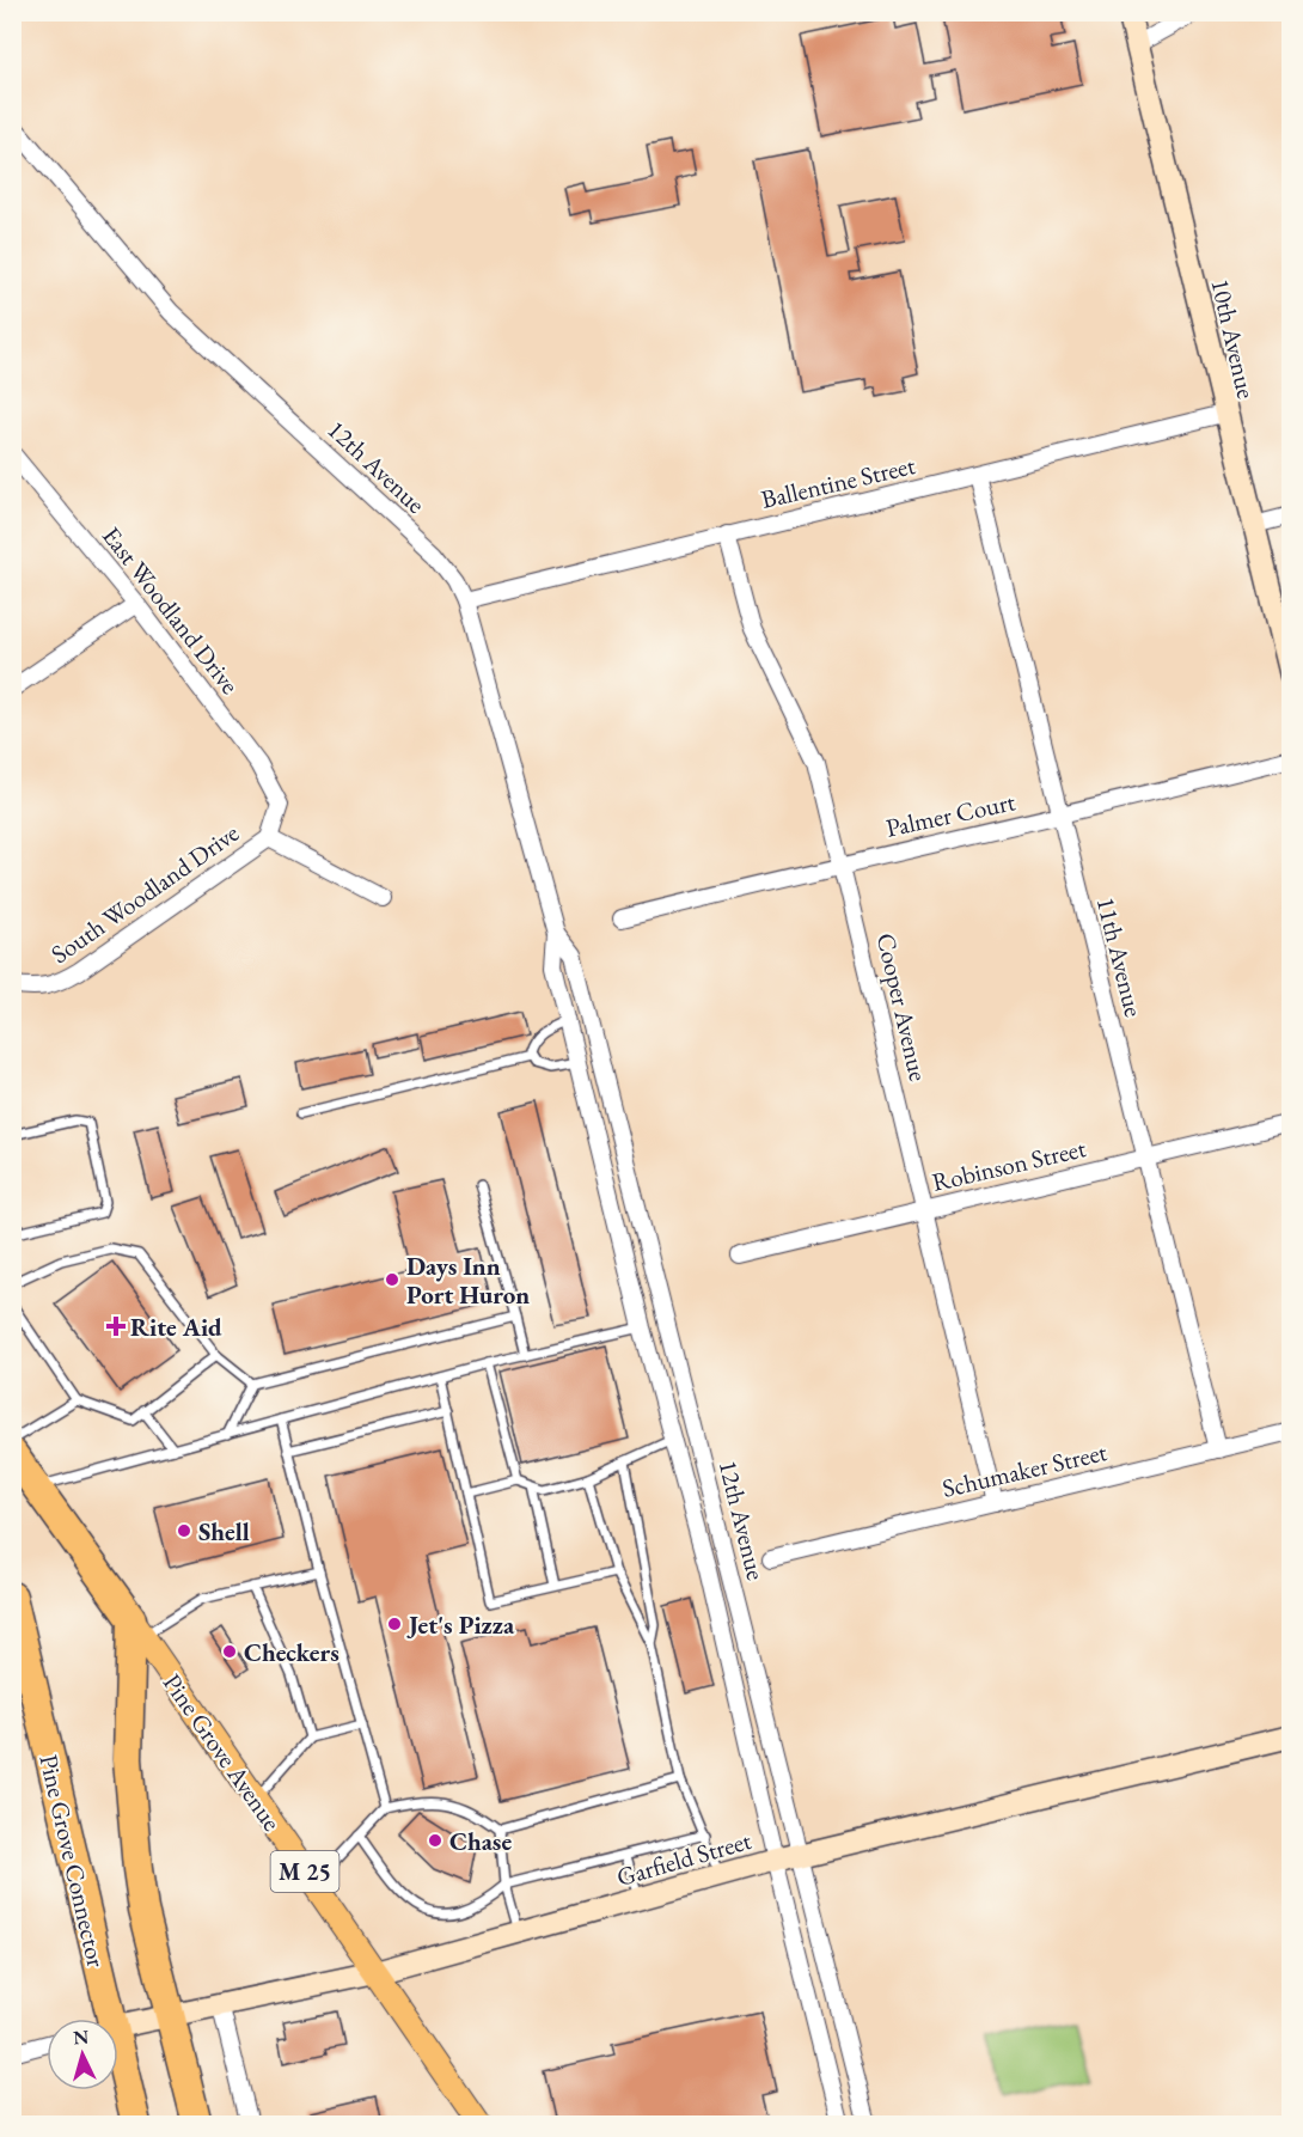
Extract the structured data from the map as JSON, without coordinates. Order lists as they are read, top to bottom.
{
  "streets": {
    "highway": ["Pine Grove Avenue", "Pine Grove Connector", "M 25"],
    "street": [
      "10th Avenue",
      "12th Avenue",
      "Ballentine Street",
      "East Woodland Drive",
      "Palmer Court",
      "South Woodland Drive",
      "11th Avenue",
      "Cooper Avenue",
      "Robinson Street",
      "Schumaker Street",
      "Garfield Street"
    ]
  },
  "crossings": [
    ["10th Avenue", "Ballentine Street"],
    ["12th Avenue", "Ballentine Street"],
    ["12th Avenue", "Garfield Street"],
    ["Ballentine Street", "11th Avenue"],
    ["Ballentine Street", "Cooper Avenue"],
    ["East Woodland Drive", "South Woodland Drive"],
    ["Palmer Court", "11th Avenue"],
    ["Palmer Court", "Cooper Avenue"],
    ["11th Avenue", "Robinson Street"],
    ["11th Avenue", "Schumaker Street"],
    ["Cooper Avenue", "Robinson Street"],
    ["Cooper Avenue", "Schumaker Street"],
    ["Pine Grove Avenue", "Garfield Street"]
  ],
  "places": {
    "other": [
      "Days Inn Port Huron",
      "Shell",
      "Jet's Pizza",
      "Checkers",
      "Chase"
    ],
    "health": ["Rite Aid"]
  },
  "north": "top"
}
